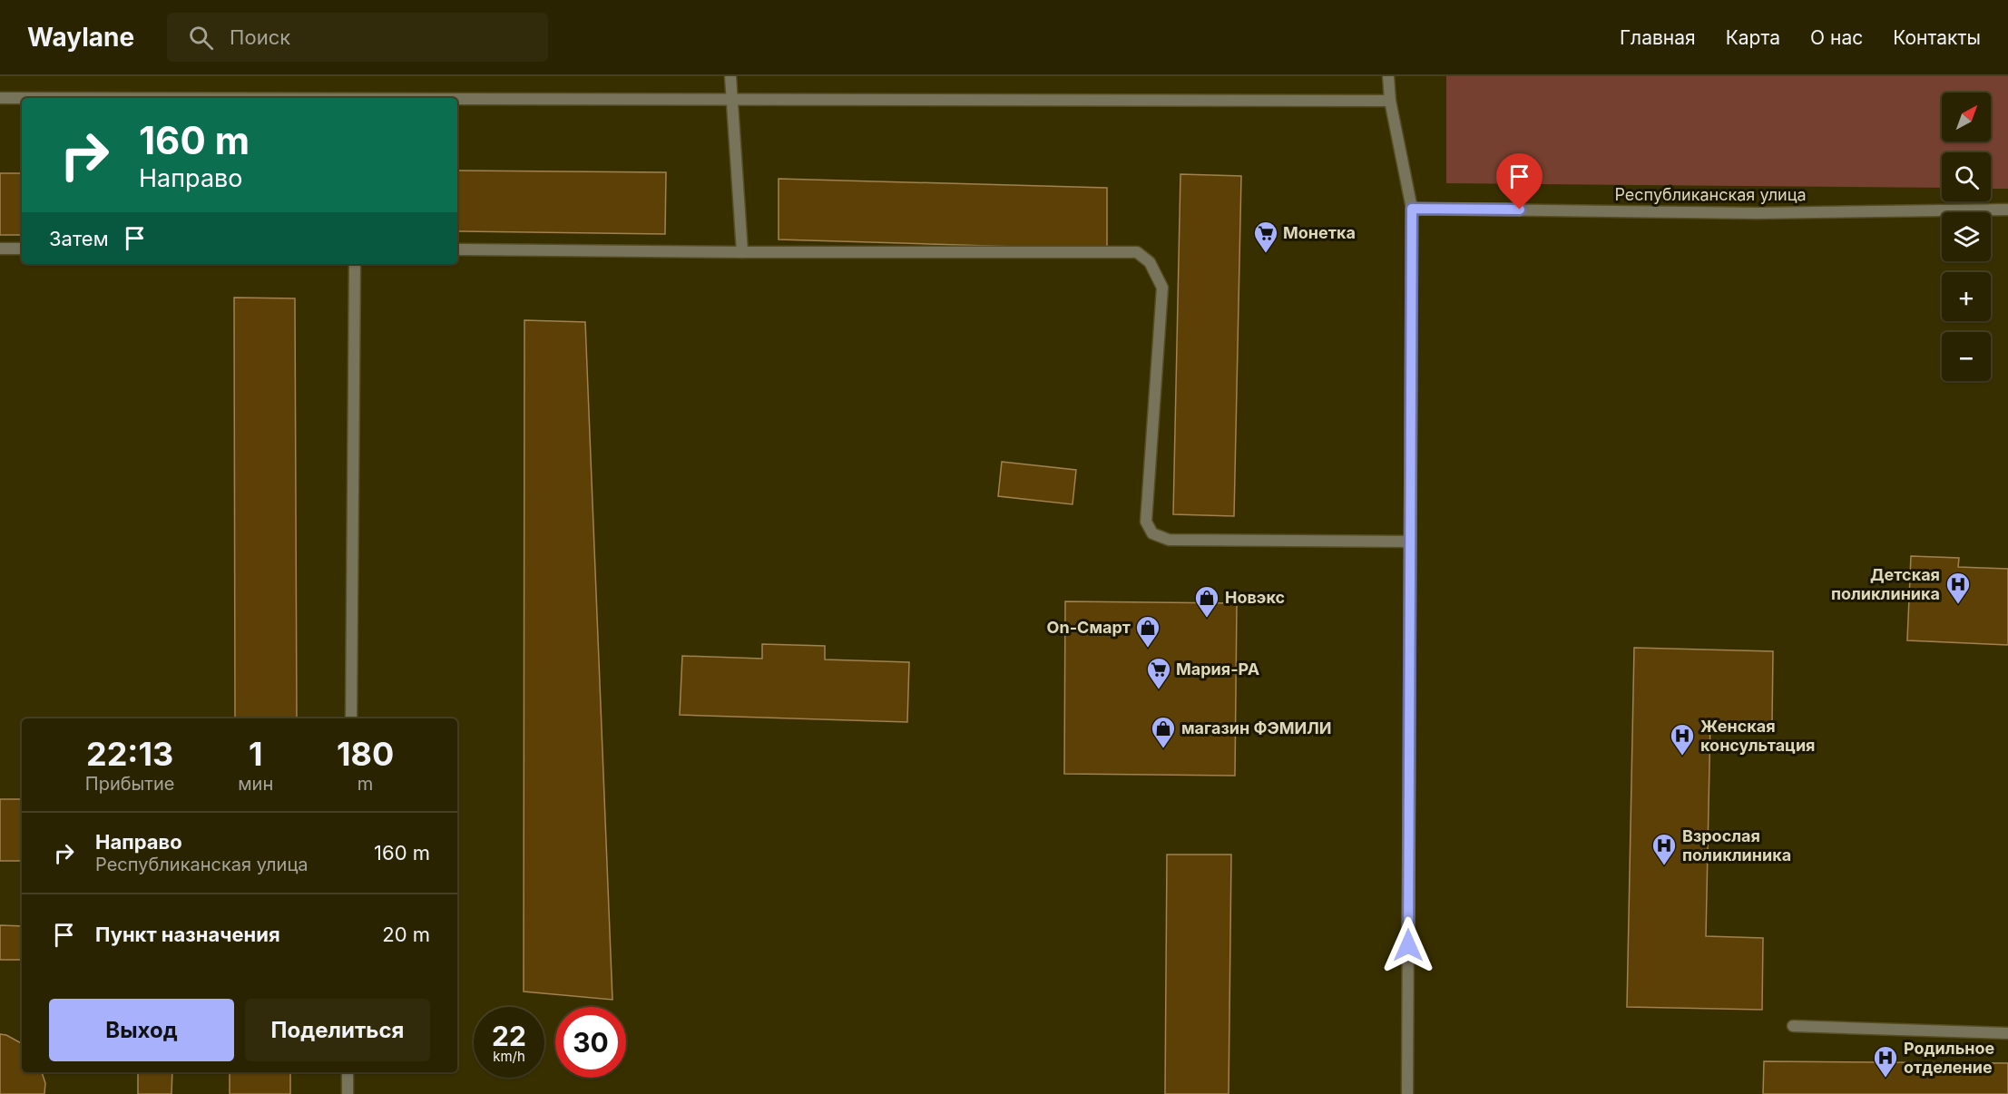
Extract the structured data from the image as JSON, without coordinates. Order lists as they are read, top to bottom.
{
  "streets": {
    "street": ["Республиканская улица"]
  },
  "places": {
    "supermarket": ["Монетка", "Мария-РА"],
    "hospital": [
      "Детская поликлиника",
      "Женская консультация",
      "Взрослая поликлиника",
      "Родильное отделение"
    ],
    "shop": ["Новэкс", "On-Смарт", "магазин ФЭМИЛИ"]
  },
  "north": "top right",
  "page": {
    "header": "Waylane",
    "search": "Поиск",
    "nav": [
      "Главная",
      "Карта",
      "О нас",
      "Контакты"
    ],
    "map_buttons": ["+", "−"],
    "turn": ["160 m", "Направо"],
    "then": "Затем",
    "eta": [
      "22:13",
      "Прибытие",
      "1",
      "мин",
      "180",
      "m"
    ],
    "list": [
      {
        "name": "Направо",
        "note": "Республиканская улица",
        "value": "160 m"
      },
      {
        "name": "Пункт назначения",
        "value": "20 m"
      }
    ],
    "buttons": ["Выход", "Поделиться"],
    "speed": "22 km/h",
    "limit": "30"
  }
}
